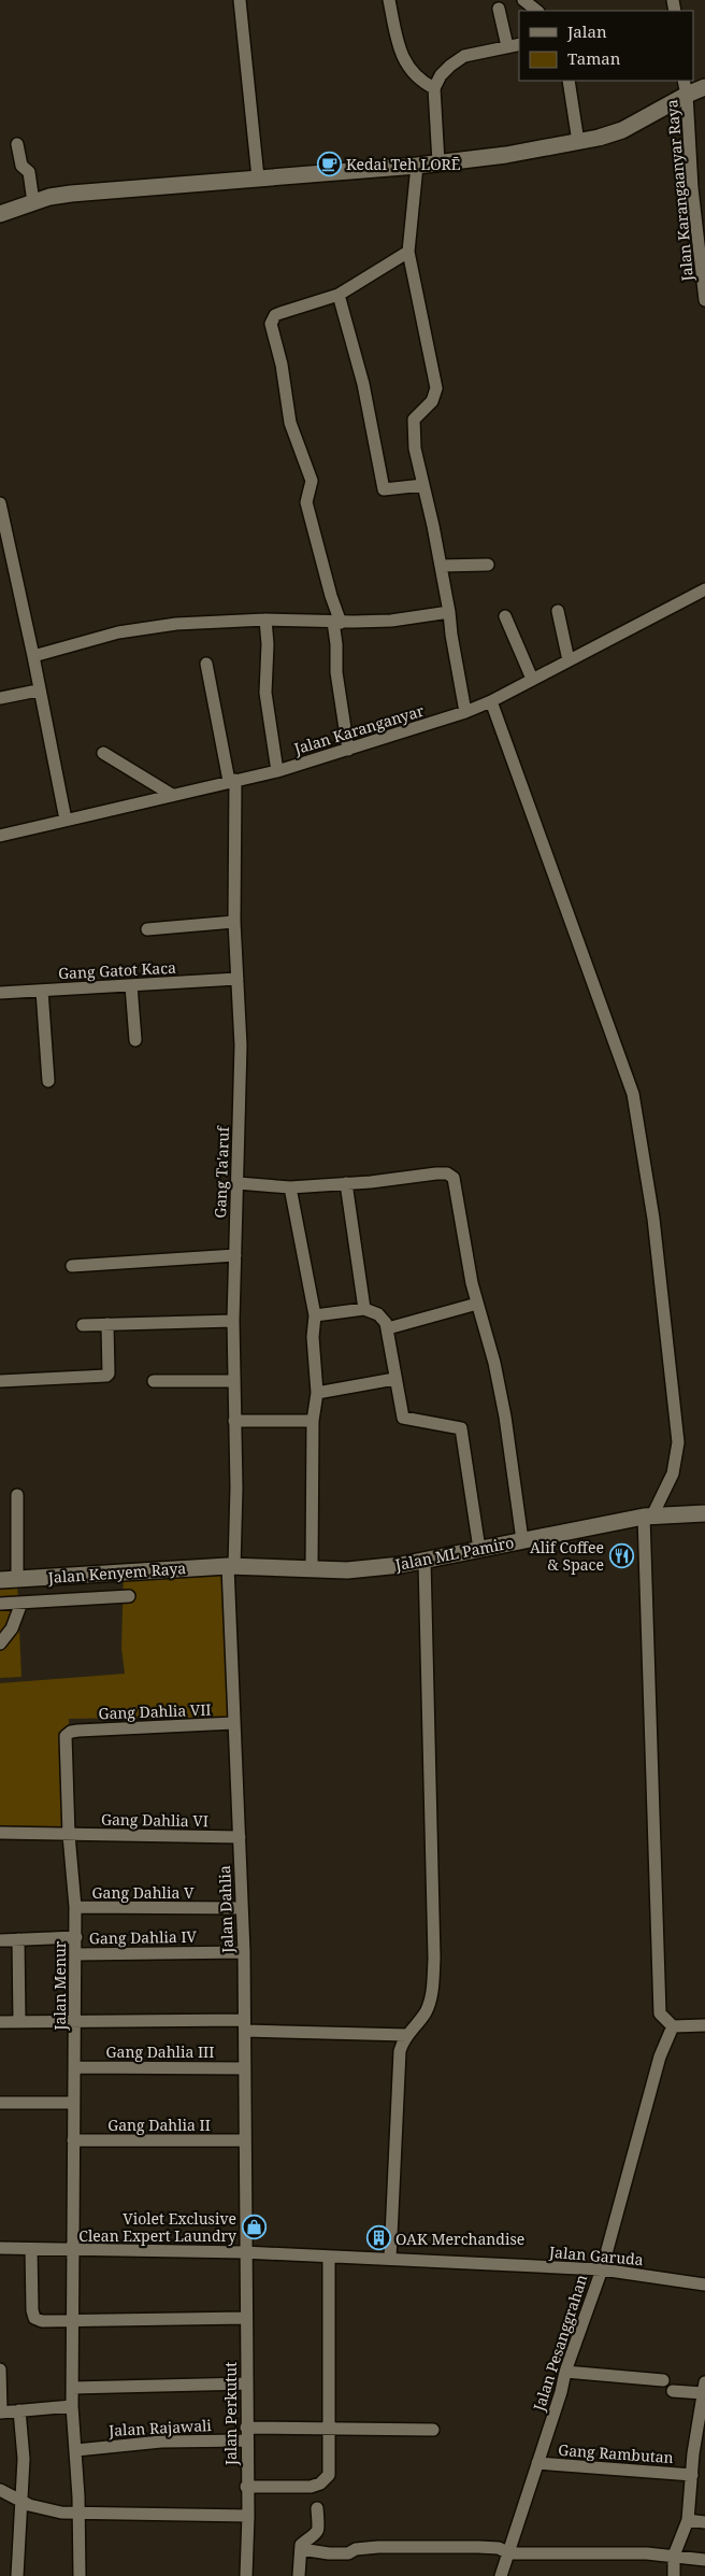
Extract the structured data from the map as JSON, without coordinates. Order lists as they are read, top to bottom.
{
  "streets": {
    "main road": ["Jalan ML Pamiro", "Jalan Kenyem Raya"],
    "street": [
      "Jalan Karangaanyar Raya",
      "Jalan Karanganyar",
      "Gang Gatot Kaca",
      "Gang Ta'aruf",
      "Gang Dahlia VII",
      "Gang Dahlia VI",
      "Gang Dahlia V",
      "Jalan Dahlia",
      "Gang Dahlia IV",
      "Jalan Menur",
      "Gang Dahlia III",
      "Gang Dahlia II",
      "Jalan Garuda",
      "Jalan Pesanggrahan",
      "Jalan Perkutut",
      "Jalan Rajawali",
      "Gang Rambutan"
    ]
  },
  "crossings": [
    ["Jalan Karanganyar", "Gang Ta'aruf"],
    ["Gang Gatot Kaca", "Gang Ta'aruf"],
    ["Gang Ta'aruf", "Jalan ML Pamiro"],
    ["Gang Ta'aruf", "Jalan Kenyem Raya"],
    ["Gang Ta'aruf", "Jalan Dahlia"],
    ["Jalan ML Pamiro", "Jalan Kenyem Raya"],
    ["Jalan ML Pamiro", "Jalan Dahlia"],
    ["Jalan Kenyem Raya", "Jalan Dahlia"],
    ["Gang Dahlia VII", "Jalan Dahlia"],
    ["Gang Dahlia VII", "Jalan Menur"],
    ["Gang Dahlia VI", "Jalan Dahlia"],
    ["Gang Dahlia VI", "Jalan Menur"],
    ["Gang Dahlia V", "Jalan Dahlia"],
    ["Gang Dahlia V", "Jalan Menur"],
    ["Jalan Dahlia", "Gang Dahlia IV"],
    ["Jalan Dahlia", "Gang Dahlia III"],
    ["Jalan Dahlia", "Gang Dahlia II"],
    ["Jalan Dahlia", "Jalan Garuda"],
    ["Jalan Dahlia", "Jalan Perkutut"],
    ["Gang Dahlia IV", "Jalan Menur"],
    ["Jalan Menur", "Gang Dahlia III"],
    ["Jalan Menur", "Gang Dahlia II"],
    ["Jalan Menur", "Jalan Garuda"],
    ["Jalan Menur", "Jalan Rajawali"],
    ["Jalan Garuda", "Jalan Pesanggrahan"],
    ["Jalan Garuda", "Jalan Perkutut"],
    ["Jalan Pesanggrahan", "Gang Rambutan"],
    ["Jalan Perkutut", "Jalan Rajawali"]
  ],
  "places": {
    "cafe": ["Kedai Teh LORĒ"],
    "restaurant": ["Alif Coffee & Space"],
    "shop": ["Violet Exclusive Clean Expert Laundry"],
    "building": ["OAK Merchandise"]
  },
  "legend": ["Jalan", "Taman"]
}
